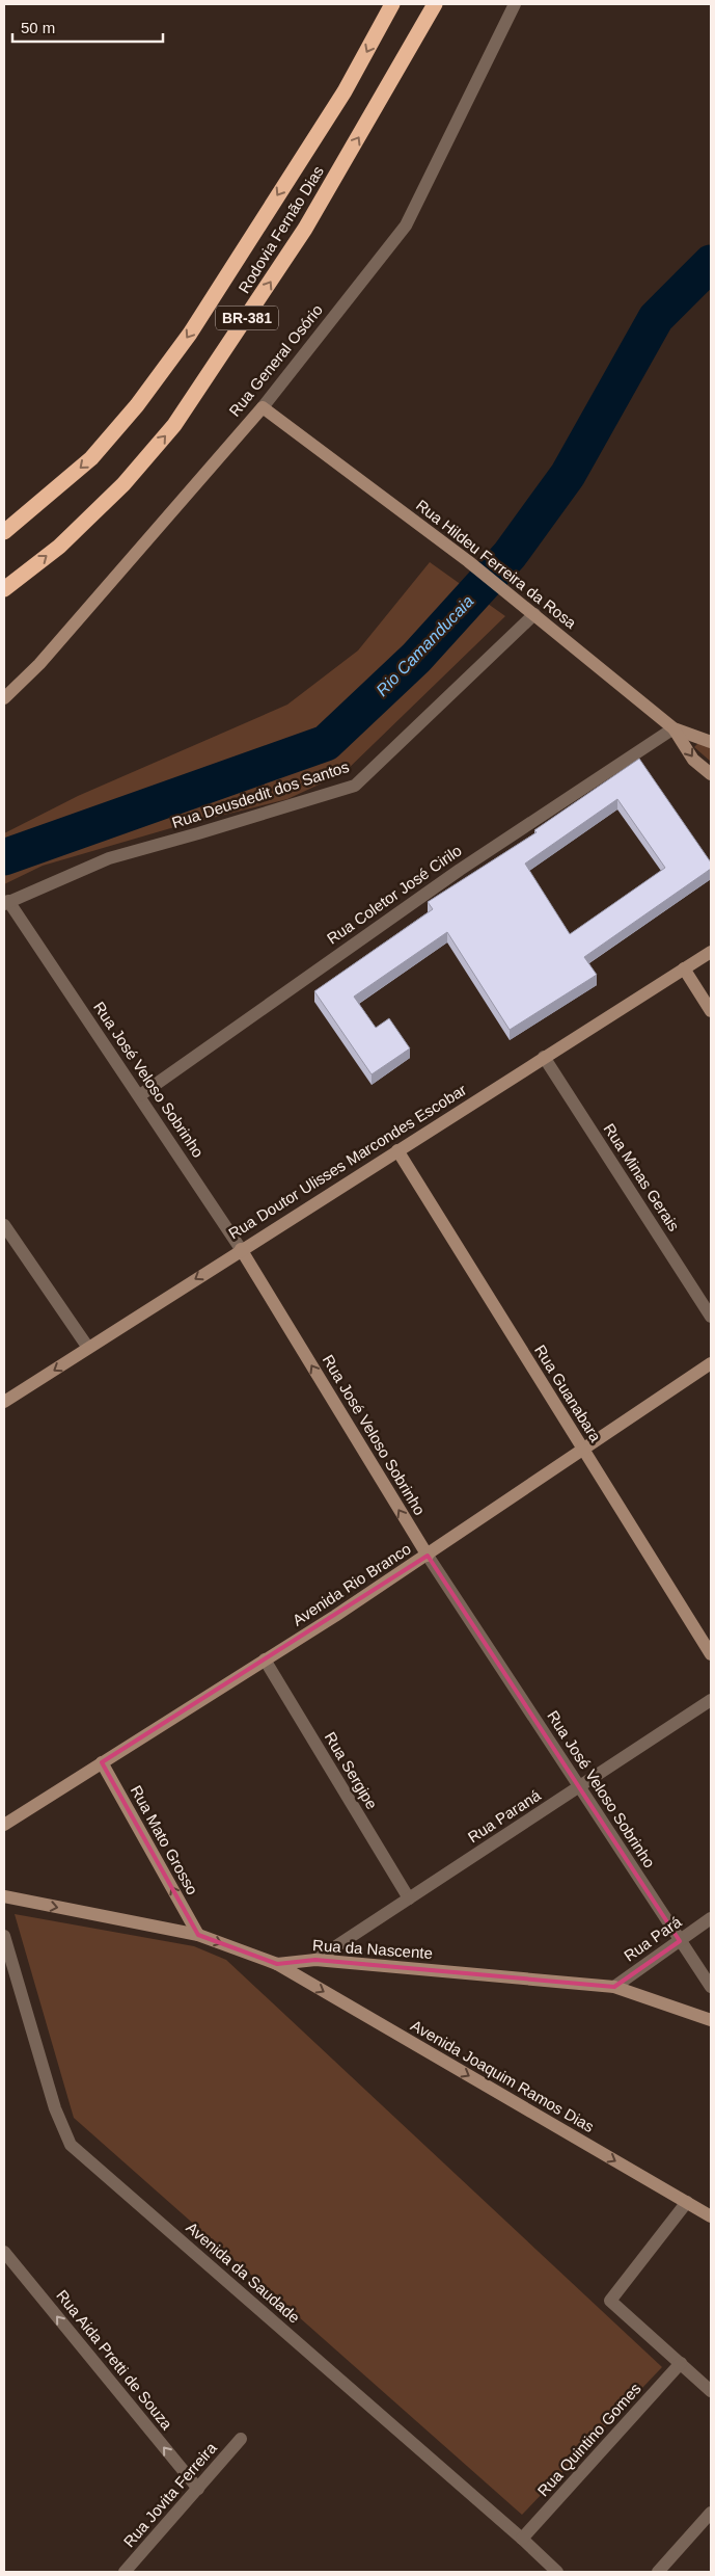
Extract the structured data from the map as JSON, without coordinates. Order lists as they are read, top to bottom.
{
  "streets": {
    "highway": ["Rodovia Fernão Dias", "BR-381"],
    "street": [
      "Rua General Osório",
      "Rua Hildeu Ferreira da Rosa",
      "Rua Deusdedit dos Santos",
      "Rua Coletor José Cirilo",
      "Rua José Veloso Sobrinho",
      "Rua Doutor Ulisses Marcondes Escobar",
      "Rua Minas Gerais",
      "Rua Guanabara",
      "Avenida Rio Branco",
      "Rua Sergipe",
      "Rua Paraná",
      "Rua Mato Grosso",
      "Rua Pará",
      "Rua da Nascente",
      "Avenida Joaquim Ramos Dias",
      "Avenida da Saudade",
      "Rua Aida Pretti de Souza",
      "Rua Quintino Gomes",
      "Rua Jovita Ferreira"
    ]
  },
  "crossings": [
    ["Rua General Osório", "Rua Hildeu Ferreira da Rosa"],
    ["Rua Hildeu Ferreira da Rosa", "Rua Deusdedit dos Santos"],
    ["Rua Hildeu Ferreira da Rosa", "Rua Coletor José Cirilo"],
    ["Rua Deusdedit dos Santos", "Rua José Veloso Sobrinho"],
    ["Rua Coletor José Cirilo", "Rua José Veloso Sobrinho"],
    ["Rua José Veloso Sobrinho", "Rua Doutor Ulisses Marcondes Escobar"],
    ["Rua José Veloso Sobrinho", "Avenida Rio Branco"],
    ["Rua José Veloso Sobrinho", "Rua Paraná"],
    ["Rua José Veloso Sobrinho", "Rua Pará"],
    ["Rua Doutor Ulisses Marcondes Escobar", "Rua Minas Gerais"],
    ["Rua Doutor Ulisses Marcondes Escobar", "Rua Guanabara"],
    ["Rua Guanabara", "Avenida Rio Branco"],
    ["Avenida Rio Branco", "Rua Sergipe"],
    ["Avenida Rio Branco", "Rua Mato Grosso"],
    ["Rua Sergipe", "Rua Paraná"],
    ["Rua Paraná", "Rua da Nascente"],
    ["Rua Mato Grosso", "Rua da Nascente"],
    ["Rua Pará", "Rua da Nascente"],
    ["Rua da Nascente", "Avenida Joaquim Ramos Dias"],
    ["Avenida da Saudade", "Rua Quintino Gomes"],
    ["Rua Aida Pretti de Souza", "Rua Jovita Ferreira"]
  ],
  "one_way": [
    "Rua Mato Grosso",
    "Rua da Nascente",
    "Avenida Joaquim Ramos Dias",
    "Rua Aida Pretti de Souza"
  ],
  "water": ["Rio Camanducaia"],
  "scale_bar": "50 m"
}
